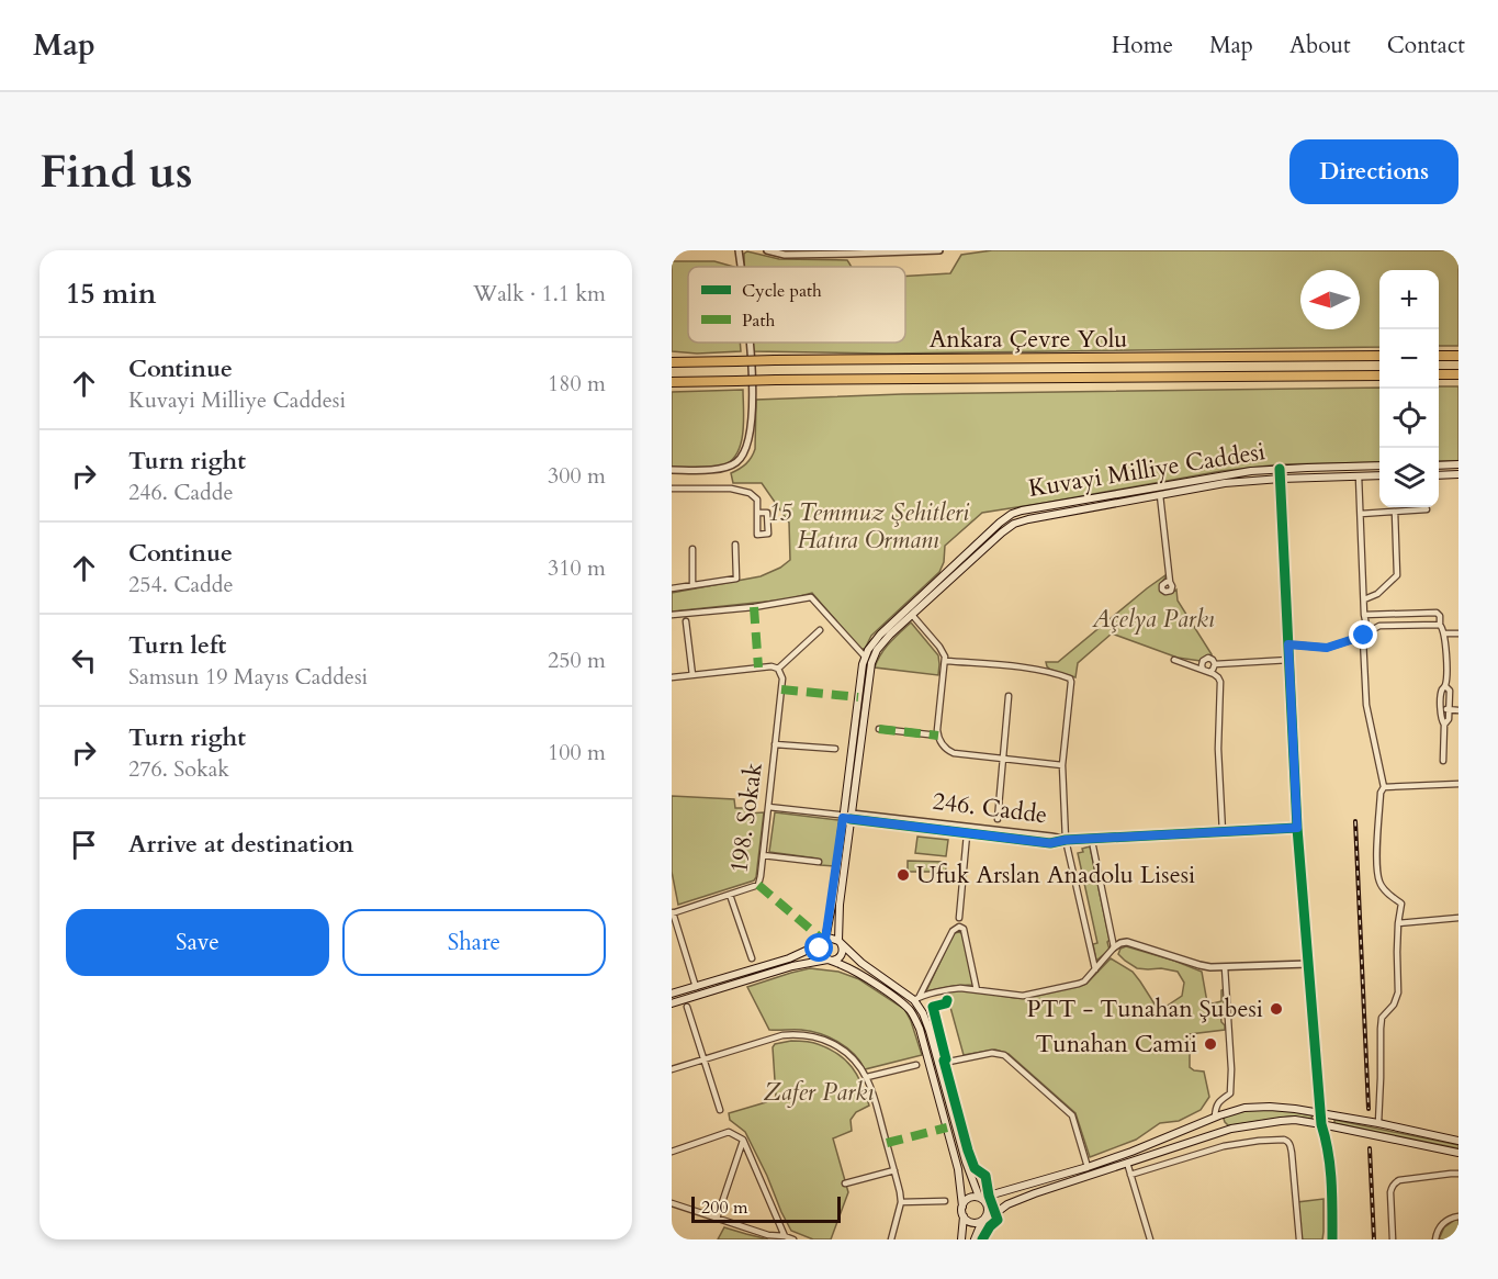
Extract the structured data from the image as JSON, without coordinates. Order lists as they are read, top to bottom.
{
  "streets": {
    "highway": ["Ankara Çevre Yolu"],
    "main road": ["Kuvayi Milliye Caddesi"],
    "street": ["246. Cadde", "198. Sokak"]
  },
  "crossings": [
    ["Kuvayi Milliye Caddesi", "246. Cadde"]
  ],
  "parks": ["15 Temmuz Şehitleri Hatıra Ormanı", "Açelya Parkı", "Zafer Parkı"],
  "places": ["Ufuk Arslan Anadolu Lisesi", "PTT - Tunahan Şubesi", "Tunahan Camii"],
  "legend": ["Cycle path", "Path"],
  "scale_bar": "200 m",
  "north": "left",
  "page": {
    "header": "Map",
    "nav": [
      "Home",
      "Map",
      "About",
      "Contact"
    ],
    "buttons": [
      "Directions",
      ["Save", "Share"]
    ],
    "title": "Find us",
    "heading": ["15 min", "Walk · 1.1 km"],
    "map_buttons": ["+", "−"],
    "list": [
      ["Continue", "Kuvayi Milliye Caddesi", "180 m"],
      ["Turn right", "246. Cadde", "300 m"],
      ["Continue", "254. Cadde", "310 m"],
      ["Turn left", "Samsun 19 Mayıs Caddesi", "250 m"],
      ["Turn right", "276. Sokak", "100 m"],
      "Arrive at destination"
    ],
    "scale": "200 m"
  }
}
